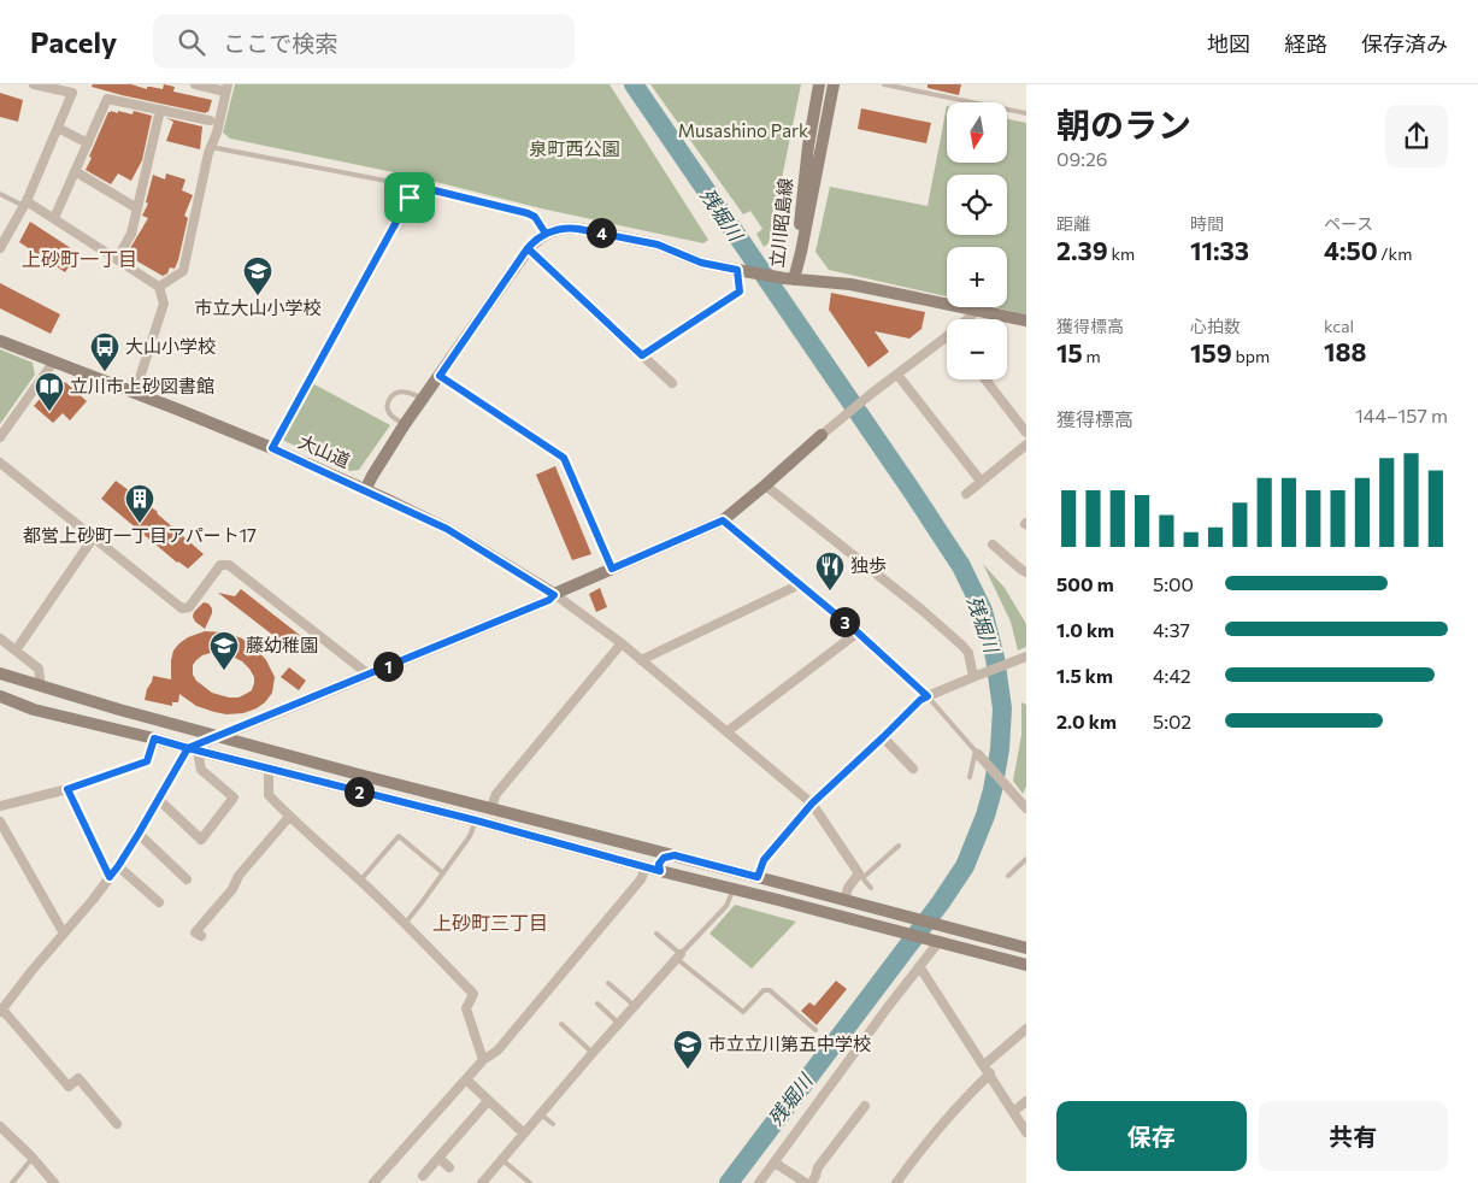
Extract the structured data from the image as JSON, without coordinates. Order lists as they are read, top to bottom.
{
  "streets": {
    "street": ["立川昭島線", "大山道"]
  },
  "districts": ["上砂町一丁目", "上砂町三丁目"],
  "water": ["残堀川"],
  "parks": ["Musashino Park", "泉町西公園"],
  "places": {
    "school or university": ["市立大山小学校", "藤幼稚園", "市立立川第五中学校"],
    "bus stop": ["大山小学校"],
    "library": ["立川市上砂図書館"],
    "building": ["都営上砂町一丁目アパート17"],
    "restaurant": ["独歩"]
  },
  "north": "bottom",
  "page": {
    "header": "Pacely",
    "search": "ここで検索",
    "nav": ["地図", "経路", "保存済み"],
    "heading": ["朝のラン", "09:26"],
    "map_buttons": ["+", "−"],
    "stats": [
      ["距離", "2.39 km"],
      ["時間", "11:33"],
      ["ペース", "4:50 /km"],
      ["獲得標高", "15 m"],
      ["心拍数", "159 bpm"],
      ["kcal", "188"]
    ],
    "pins": [
      "4",
      "3",
      "1",
      "2"
    ],
    "chart": ["獲得標高", "144–157 m"],
    "list": [
      {
        "name": "500 m",
        "note": "5:00"
      },
      {
        "name": "1.0 km",
        "note": "4:37"
      },
      {
        "name": "1.5 km",
        "note": "4:42"
      },
      {
        "name": "2.0 km",
        "note": "5:02"
      }
    ],
    "buttons": ["保存", "共有"]
  }
}
